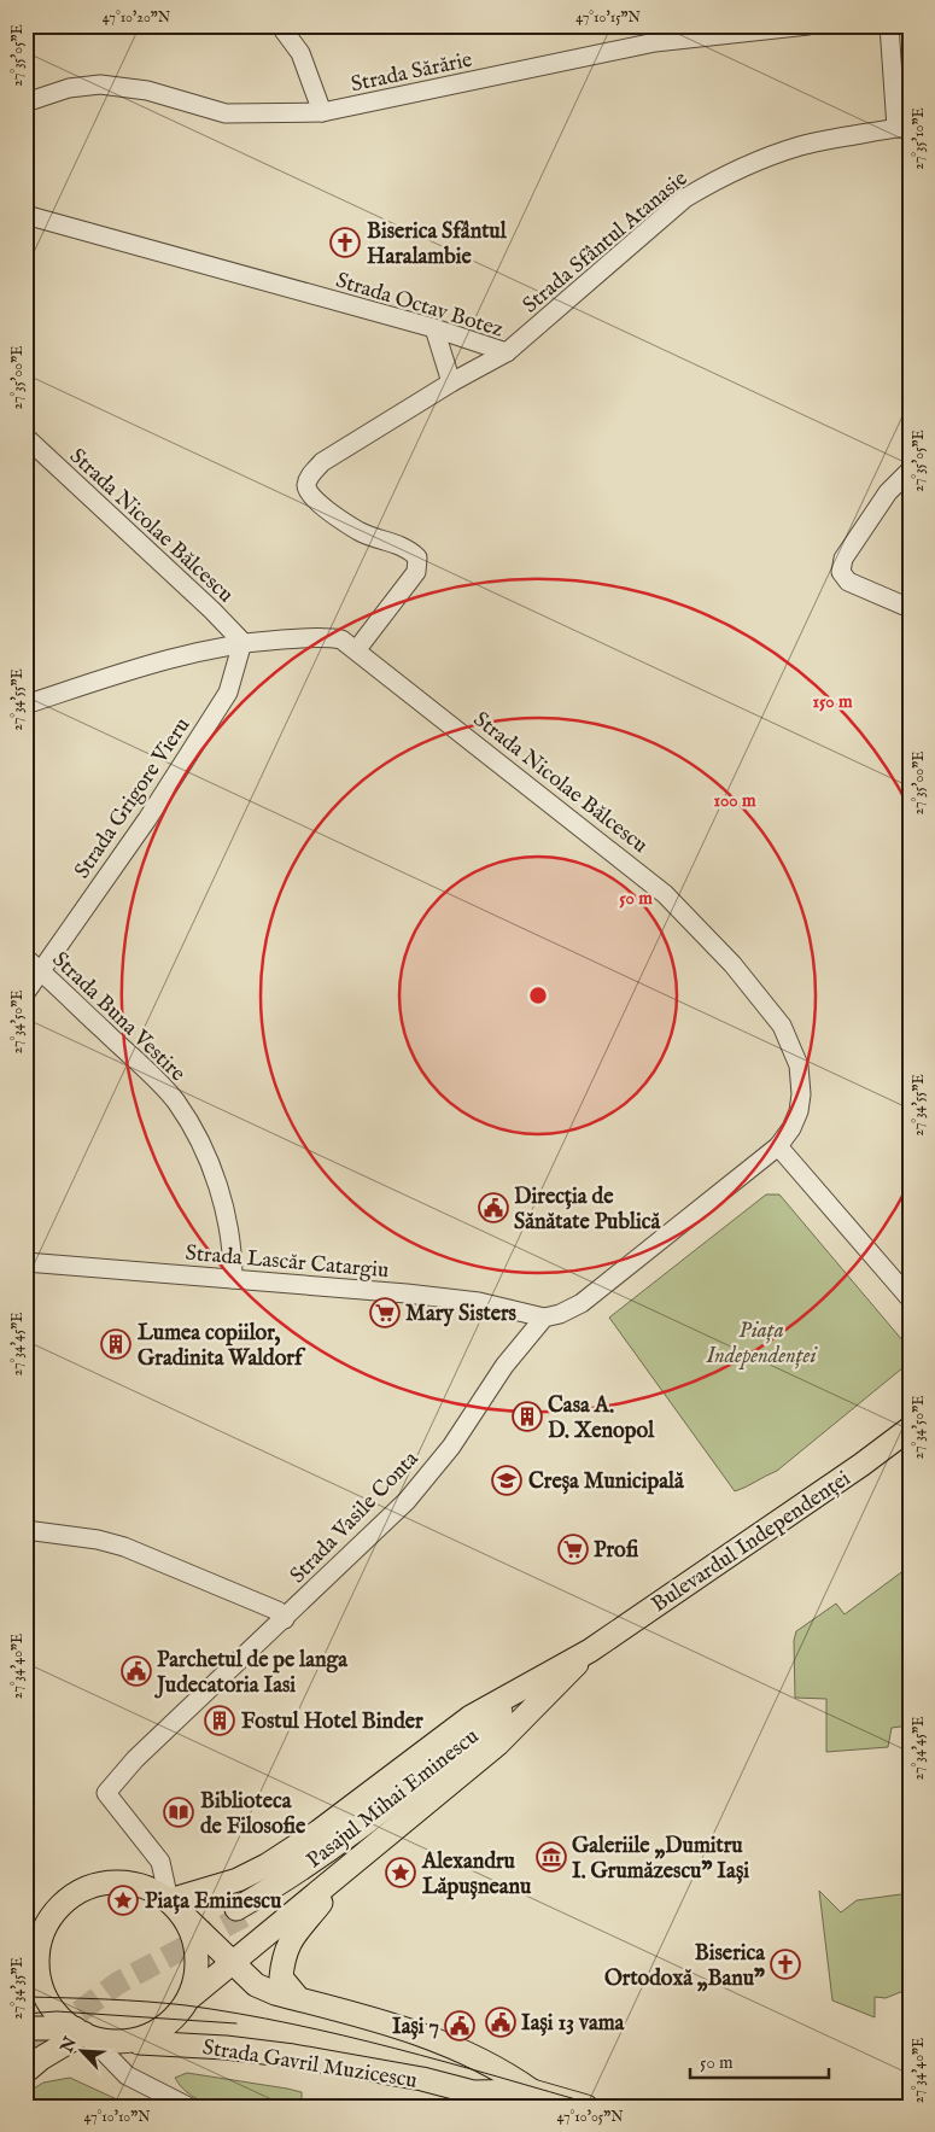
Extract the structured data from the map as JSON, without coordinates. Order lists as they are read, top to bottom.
{
  "streets": {
    "main road": ["Bulevardul Independenței", "Pasajul Mihai Eminescu", "Strada Gavril Muzicescu"],
    "street": [
      "Strada Sărărie",
      "Strada Sfântul Atanasie",
      "Strada Octav Botez",
      "Strada Nicolae Bălcescu",
      "Strada Grigore Vieru",
      "Strada Buna Vestire",
      "Strada Lascăr Catargiu",
      "Strada Vasile Conta"
    ]
  },
  "crossings": [
    ["Strada Sfântul Atanasie", "Strada Octav Botez"],
    ["Strada Octav Botez", "Strada Nicolae Bălcescu"],
    ["Strada Nicolae Bălcescu", "Strada Grigore Vieru"],
    ["Strada Grigore Vieru", "Strada Buna Vestire"],
    ["Strada Buna Vestire", "Strada Lascăr Catargiu"],
    ["Strada Lascăr Catargiu", "Strada Vasile Conta"],
    ["Strada Vasile Conta", "Strada Gavril Muzicescu"],
    ["Bulevardul Independenței", "Pasajul Mihai Eminescu"]
  ],
  "parks": ["Piața Independenței"],
  "places": {
    "church": ["Biserica Sfântul Haralambie", "Biserica Ortodoxă „Banu”"],
    "public building": [
      "Direcția de Sănătate Publică",
      "Parchetul de pe langa Judecatoria Iasi",
      "Iași 13 vama",
      "Iași 7"
    ],
    "supermarket": ["Mary Sisters", "Profi"],
    "building": ["Lumea copiilor, Gradinita Waldorf", "Casa A. D. Xenopol", "Fostul Hotel Binder"],
    "school or university": ["Creșa Municipală"],
    "library": ["Biblioteca de Filosofie"],
    "museum": ["Galeriile „Dumitru I. Grumăzescu” Iași"],
    "place": ["Alexandru Lăpușneanu", "Piața Eminescu"]
  },
  "scale_bar": "50 m",
  "north": "top left",
  "coordinates": [
    "47°10'20\"N",
    "47°10'15\"N",
    "27°35'05\"E",
    "27°35'10\"E",
    "27°35'00\"E",
    "27°34'55\"E",
    "27°34'50\"E",
    "27°34'45\"E",
    "27°34'40\"E",
    "27°34'35\"E",
    "47°10'10\"N",
    "47°10'05\"N"
  ],
  "rings": ["150 m", "100 m", "50 m"]
}
